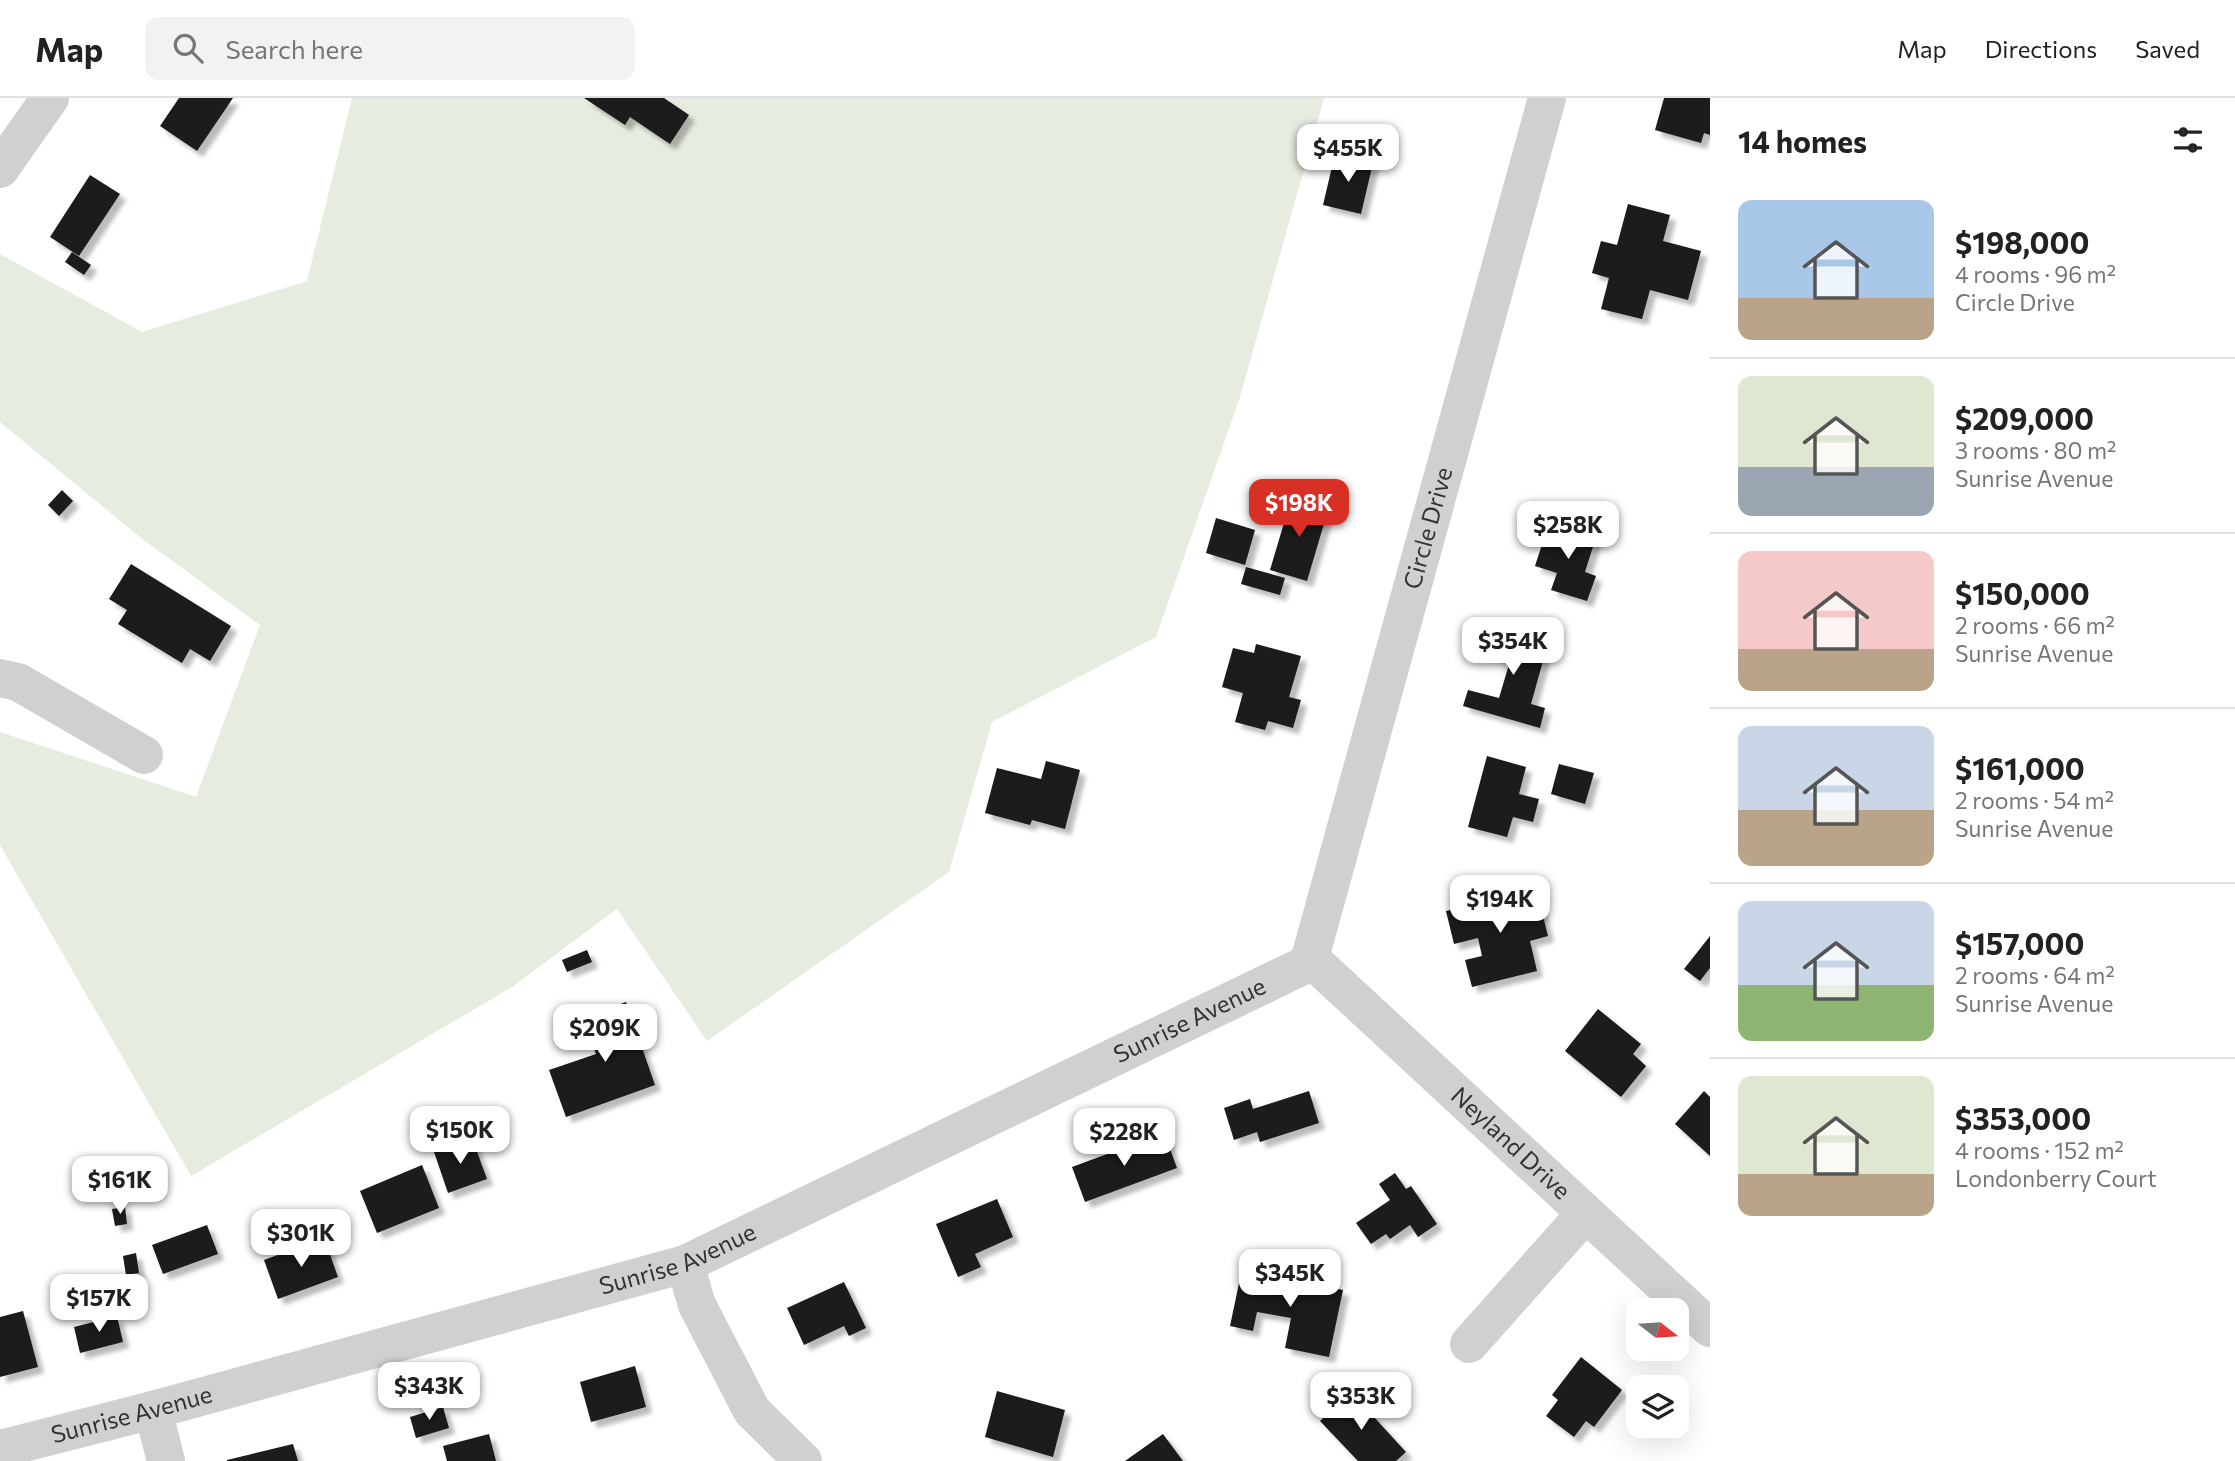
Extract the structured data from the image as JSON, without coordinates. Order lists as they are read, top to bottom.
{
  "streets": {
    "street": ["Circle Drive", "Sunrise Avenue", "Neyland Drive"]
  },
  "crossings": [
    ["Circle Drive", "Sunrise Avenue"],
    ["Circle Drive", "Neyland Drive"],
    ["Sunrise Avenue", "Neyland Drive"]
  ],
  "north": "right",
  "page": {
    "header": "Map",
    "search": "Search here",
    "nav": ["Map", "Directions", "Saved"],
    "heading": "14 homes",
    "price": [
      "$455K",
      "$198K",
      "$258K",
      "$354K",
      "$194K",
      "$209K",
      "$150K",
      "$228K",
      "$161K",
      "$301K",
      "$345K",
      "$157K",
      "$343K",
      "$353K"
    ],
    "list": [
      {
        "name": "$198,000",
        "note": "4 rooms · 96 m² · Circle Drive"
      },
      {
        "name": "$209,000",
        "note": "3 rooms · 80 m² · Sunrise Avenue"
      },
      {
        "name": "$150,000",
        "note": "2 rooms · 66 m² · Sunrise Avenue"
      },
      {
        "name": "$161,000",
        "note": "2 rooms · 54 m² · Sunrise Avenue"
      },
      {
        "name": "$157,000",
        "note": "2 rooms · 64 m² · Sunrise Avenue"
      },
      {
        "name": "$353,000",
        "note": "4 rooms · 152 m² · Londonberry Court"
      }
    ]
  }
}
